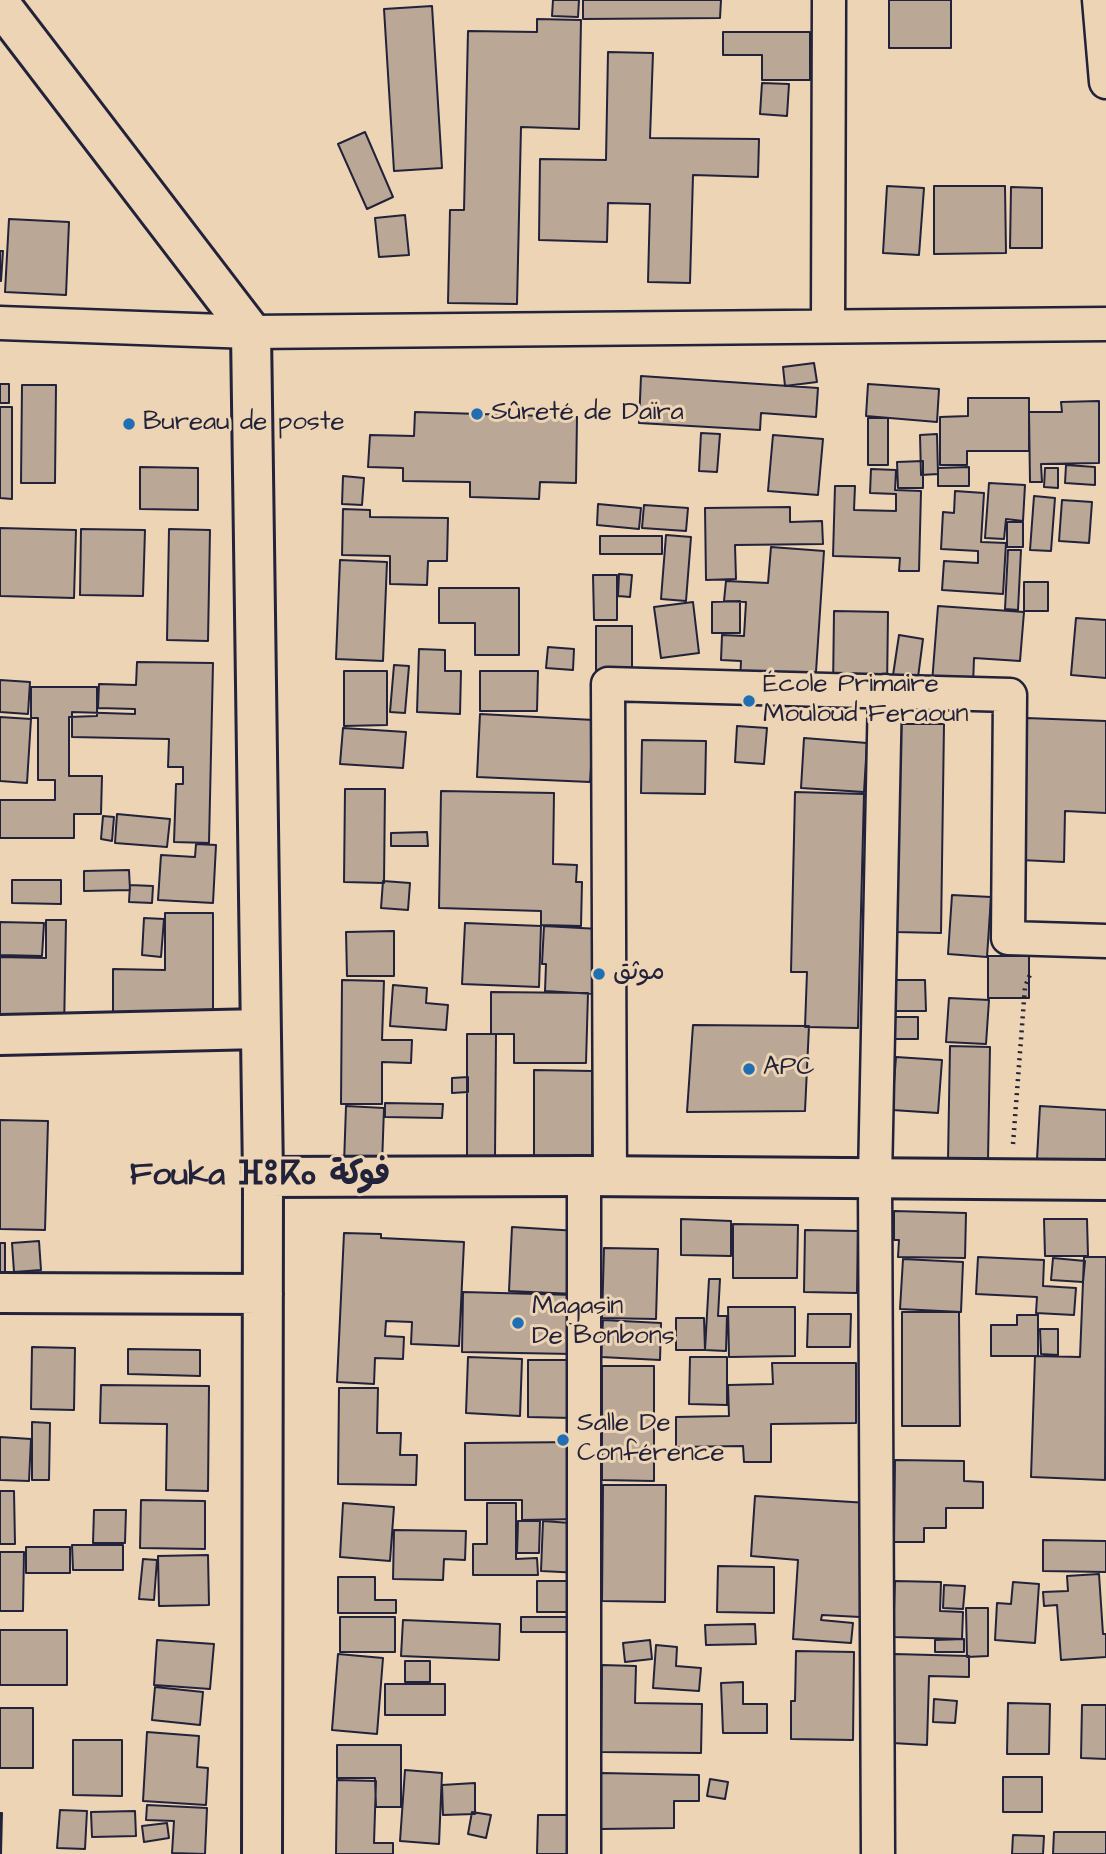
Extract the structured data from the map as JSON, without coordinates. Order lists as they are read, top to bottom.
{
  "districts": ["Fouka ⴼⵓⴽⴰ فوكة"],
  "places": [
    "Sûreté de Daïra",
    "Bureau de poste",
    "École Primaire Mouloud Feraoun",
    "موثق",
    "APC",
    "Magasin De Bonbons",
    "Salle De Conférence"
  ]
}
